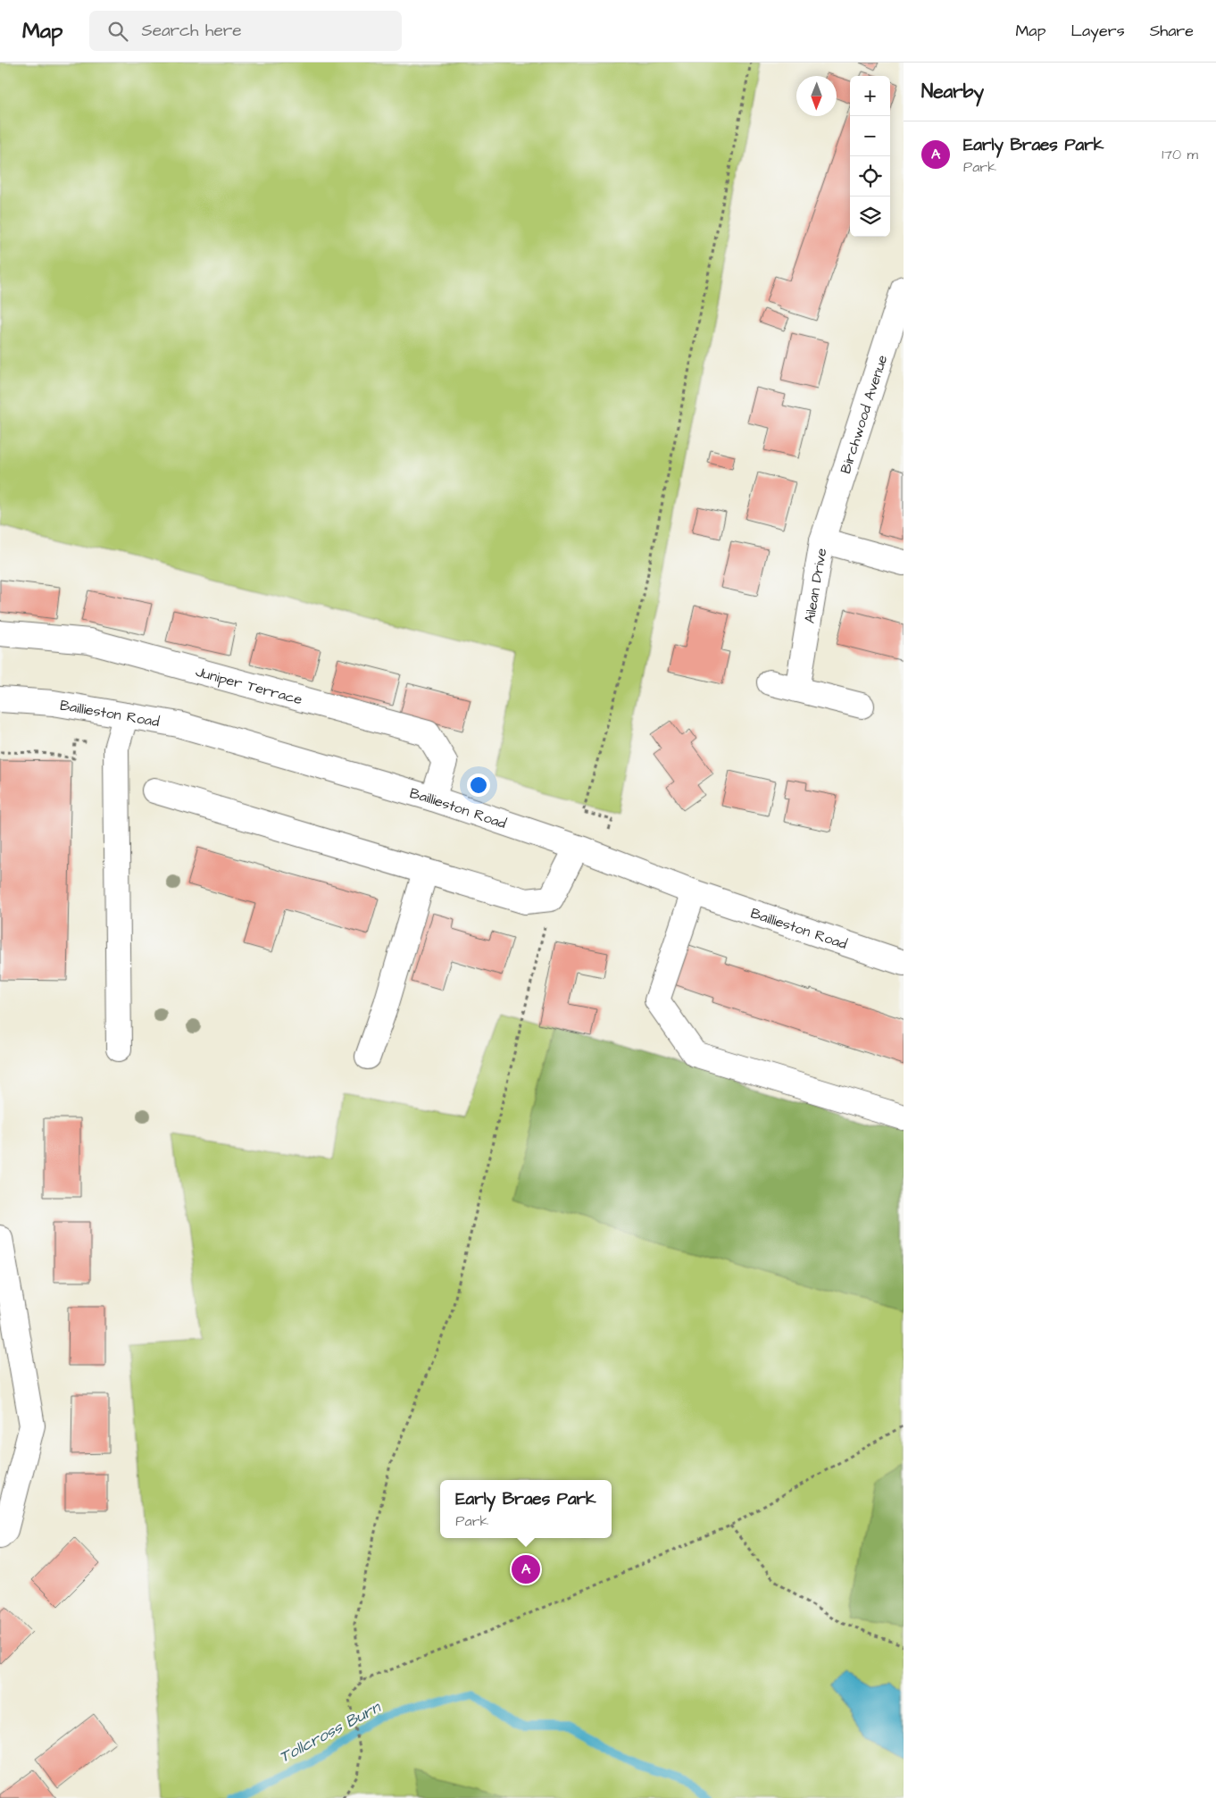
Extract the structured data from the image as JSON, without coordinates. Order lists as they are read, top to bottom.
{
  "streets": {
    "street": [
      "Birchwood Avenue",
      "Ailean Drive",
      "Juniper Terrace",
      "Baillieston Road"
    ]
  },
  "crossings": [
    ["Birchwood Avenue", "Ailean Drive"],
    ["Juniper Terrace", "Baillieston Road"]
  ],
  "water": ["Tollcross Burn"],
  "north": "bottom",
  "page": {
    "header": "Map",
    "search": "Search here",
    "nav": ["Map", "Layers", "Share"],
    "heading": "Nearby",
    "map_buttons": ["+", "−"],
    "list": [
      {
        "mark": "A",
        "name": "Early Braes Park",
        "note": "Park",
        "value": "170 m"
      }
    ],
    "popup": ["Early Braes Park", "Park"],
    "pins": "A"
  }
}
